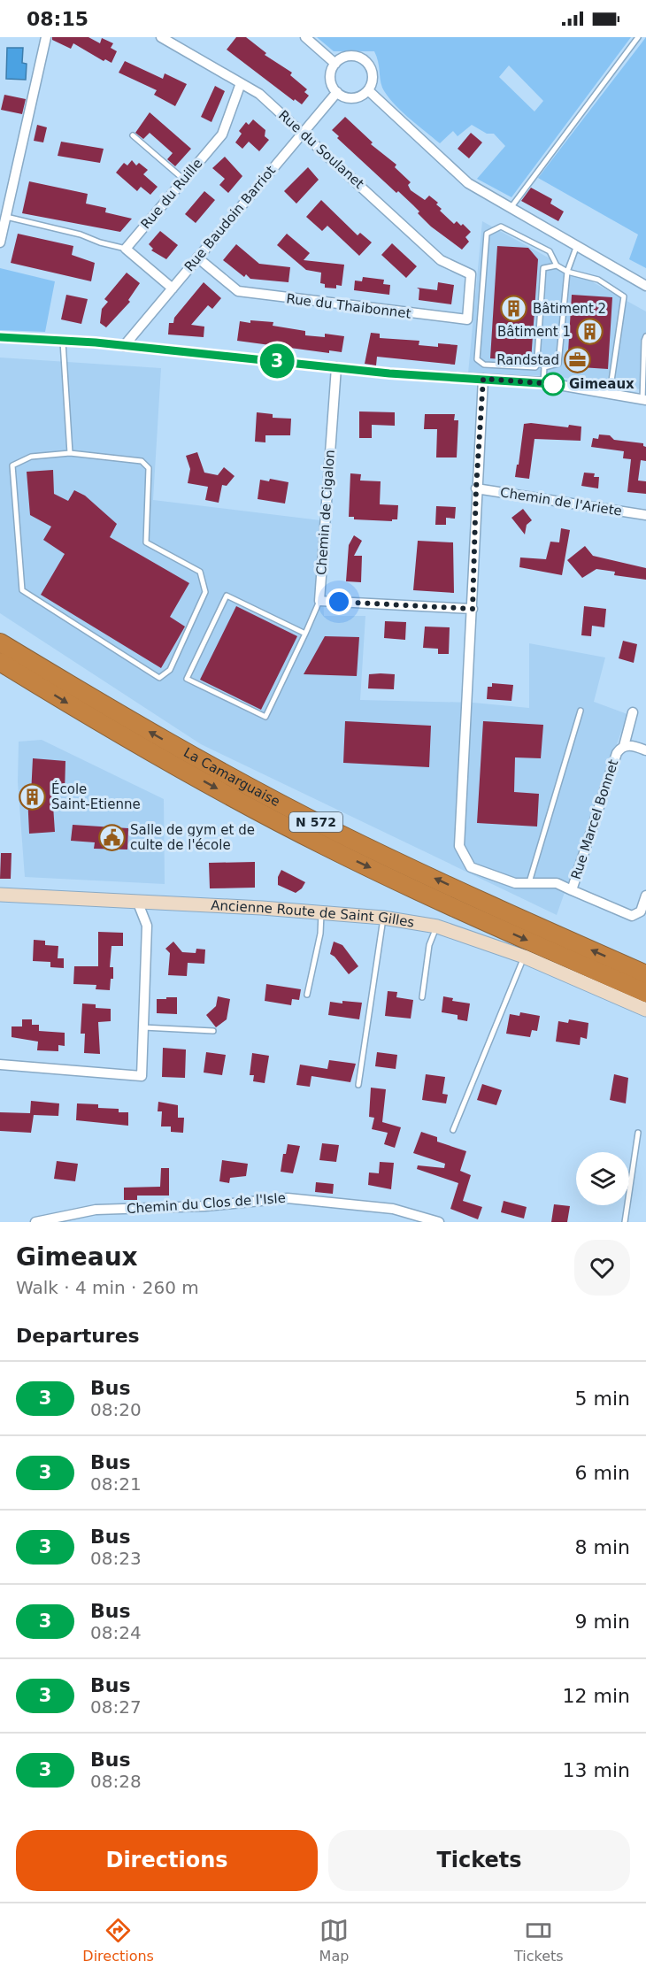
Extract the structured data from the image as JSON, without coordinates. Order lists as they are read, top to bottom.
{
  "streets": {
    "highway": ["La Camarguaise", "N 572"],
    "street": [
      "Rue du Soulanet",
      "Rue du Ruille",
      "Rue Baudoin Barriot",
      "Rue du Thaibonnet",
      "Chemin de l'Ariete",
      "Chemin de Cigalon",
      "Rue Marcel Bonnet",
      "Ancienne Route de Saint Gilles",
      "Chemin du Clos de l'Isle"
    ]
  },
  "crossings": [
    ["Rue du Soulanet", "Rue du Ruille"],
    ["Rue du Soulanet", "Rue Baudoin Barriot"],
    ["Rue du Soulanet", "Rue du Thaibonnet"],
    ["Rue Baudoin Barriot", "Rue du Thaibonnet"]
  ],
  "places": {
    "building": ["Bâtiment 2", "Bâtiment 1", "École Saint-Etienne"],
    "office": ["Randstad"],
    "other": ["Gimeaux"],
    "public building": ["Salle de gym et de culte de l'école"]
  },
  "lines": ["bus line 3"],
  "page": {
    "status": "08:15",
    "on_map": "3",
    "heading": [
      ["Gimeaux", "Walk · 4 min · 260 m"],
      "Departures"
    ],
    "list": [
      {
        "mark": "3",
        "name": "Bus",
        "note": "08:20",
        "value": "5 min"
      },
      {
        "mark": "3",
        "name": "Bus",
        "note": "08:21",
        "value": "6 min"
      },
      {
        "mark": "3",
        "name": "Bus",
        "note": "08:23",
        "value": "8 min"
      },
      {
        "mark": "3",
        "name": "Bus",
        "note": "08:24",
        "value": "9 min"
      },
      {
        "mark": "3",
        "name": "Bus",
        "note": "08:27",
        "value": "12 min"
      },
      {
        "mark": "3",
        "name": "Bus",
        "note": "08:28",
        "value": "13 min"
      }
    ],
    "buttons": ["Directions", "Tickets"],
    "tabs": ["Directions", "Map", "Tickets"]
  }
}
